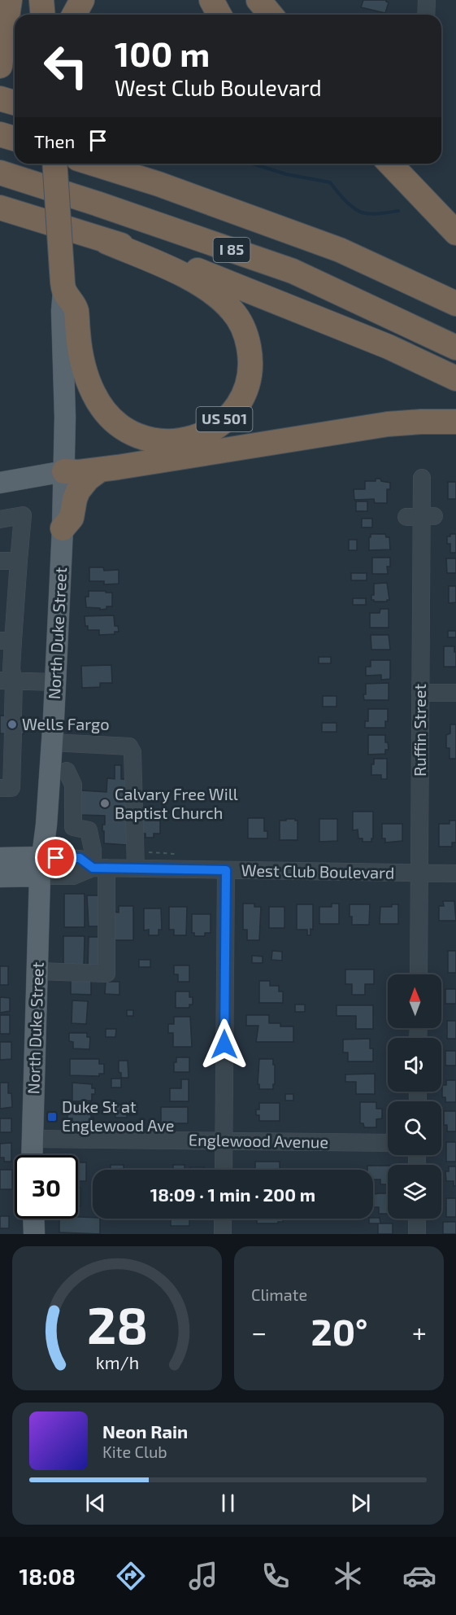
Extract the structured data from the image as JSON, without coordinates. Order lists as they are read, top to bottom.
{
  "streets": {
    "highway": ["I 85", "US 501", "North Duke Street"],
    "main road": ["West Club Boulevard"],
    "street": ["Ruffin Street", "Englewood Avenue"]
  },
  "crossings": [
    ["US 501", "North Duke Street"],
    ["North Duke Street", "West Club Boulevard"],
    ["North Duke Street", "Englewood Avenue"],
    ["Ruffin Street", "West Club Boulevard"]
  ],
  "places": {
    "other": ["Wells Fargo", "Calvary Free Will Baptist Church"],
    "transit": ["Duke St at Englewood Ave"]
  },
  "north": "top",
  "page": {
    "turn": ["100 m", "West Club Boulevard"],
    "then": "Then",
    "limit": "30",
    "trip": "18:09 · 1 min · 200 m",
    "tile": "Climate",
    "heat": ["−", "20°", "+"],
    "song": ["Neon Rain", "Kite Club"],
    "tabs": "18:08",
    "gauge": ["28", "km/h"]
  }
}
